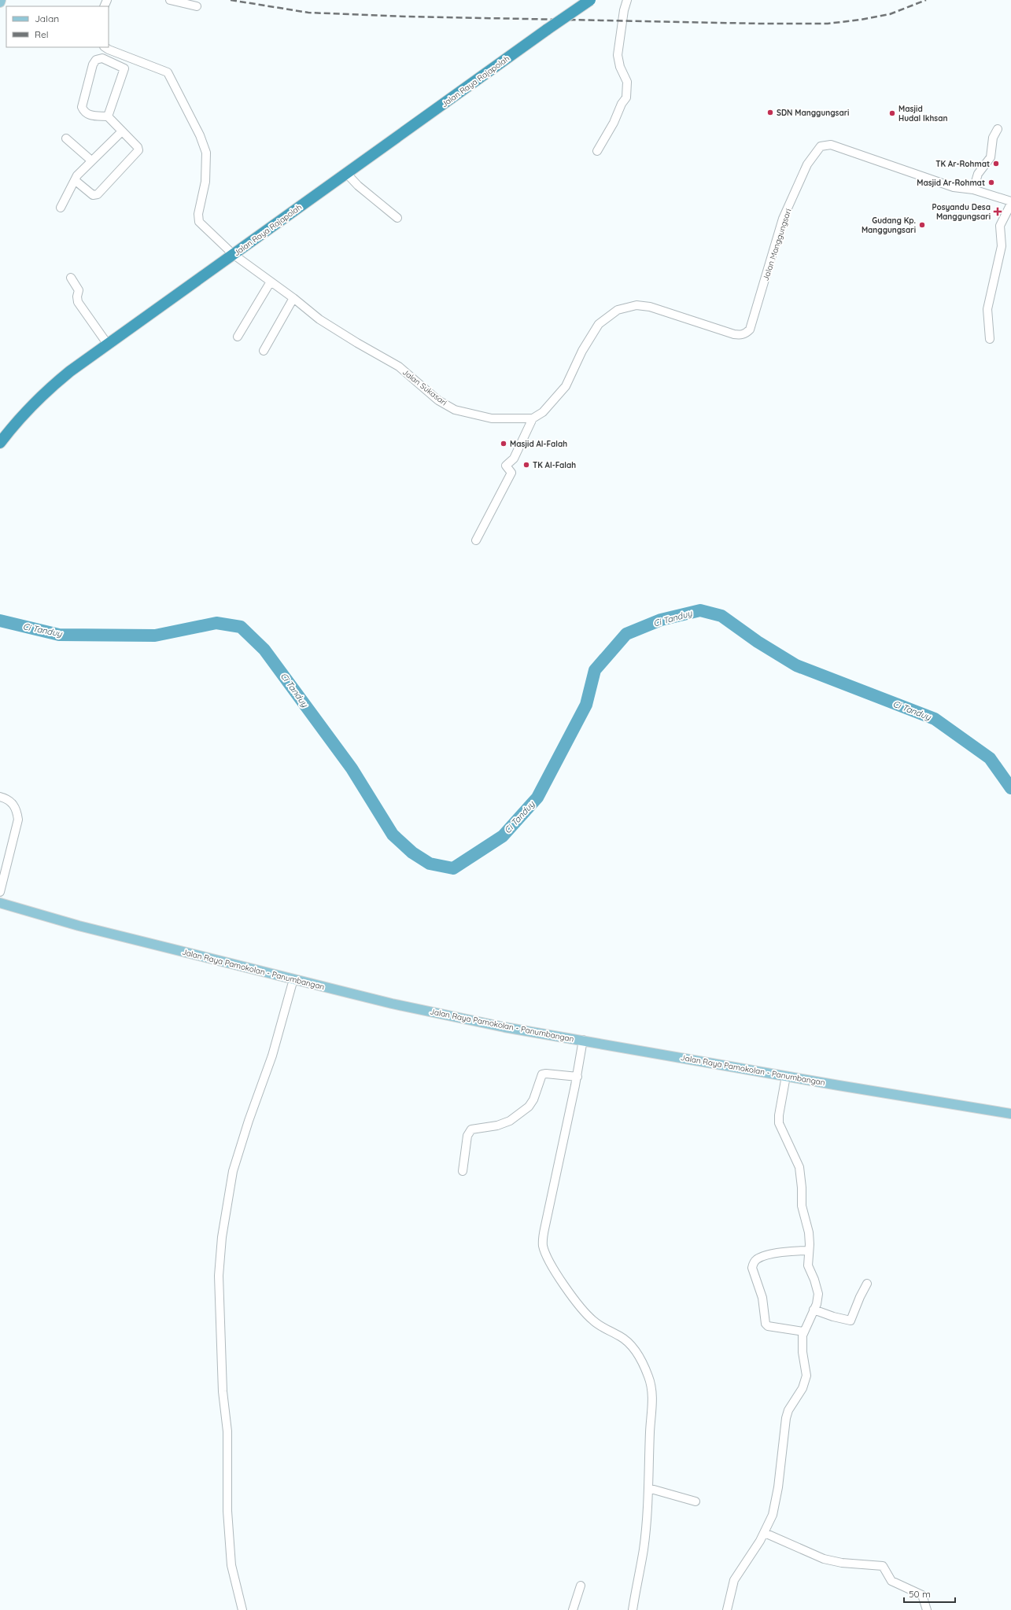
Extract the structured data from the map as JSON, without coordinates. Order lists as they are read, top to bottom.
{
  "streets": {
    "highway": ["Jalan Raya Rajapolah"],
    "main road": ["Jalan Raya Pamokolan - Panumbangan"],
    "street": ["Jalan Manggungsari", "Jalan Sukasari"]
  },
  "crossings": [
    ["Jalan Raya Rajapolah", "Jalan Sukasari"],
    ["Jalan Manggungsari", "Jalan Sukasari"]
  ],
  "water": ["Ci Tanduy"],
  "places": {
    "other": [
      "SDN Manggungsari",
      "Masjid Hudal Ikhsan",
      "TK Ar-Rohmat",
      "Masjid Ar-Rohmat",
      "Gudang Kp. Manggungsari",
      "Masjid Al-Falah",
      "TK Al-Falah"
    ],
    "health": ["Posyandu Desa Manggungsari"]
  },
  "legend": ["Jalan", "Rel"],
  "scale_bar": "50 m"
}
